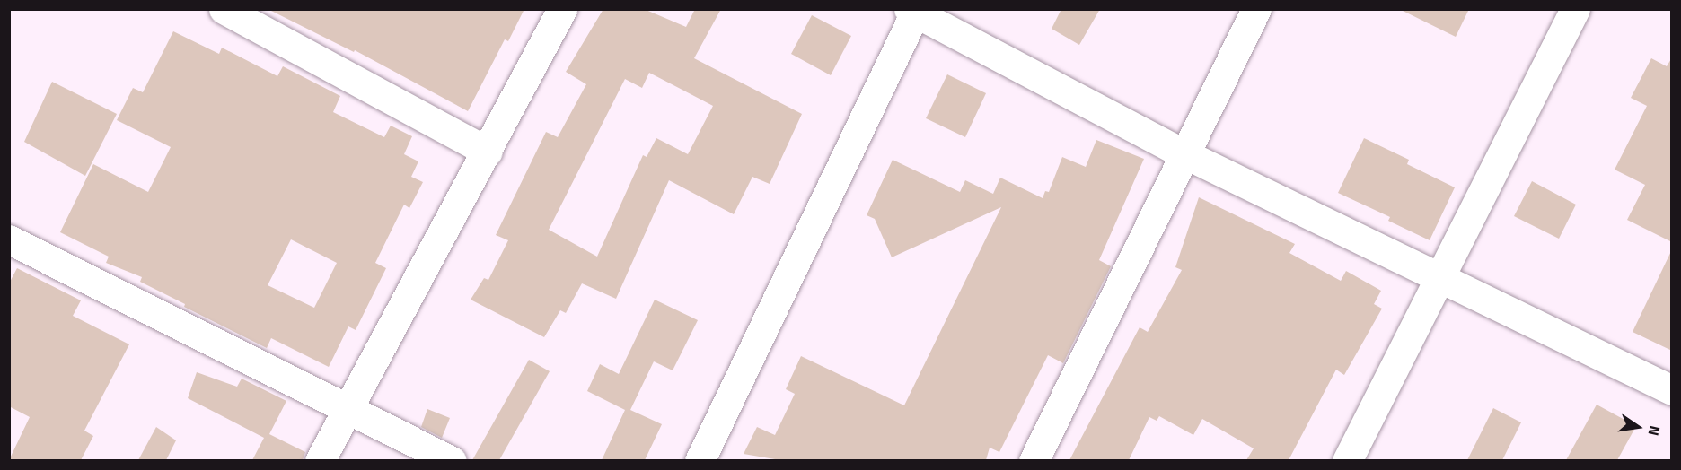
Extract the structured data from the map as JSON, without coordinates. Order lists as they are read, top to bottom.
{
  "north": "right"
}
